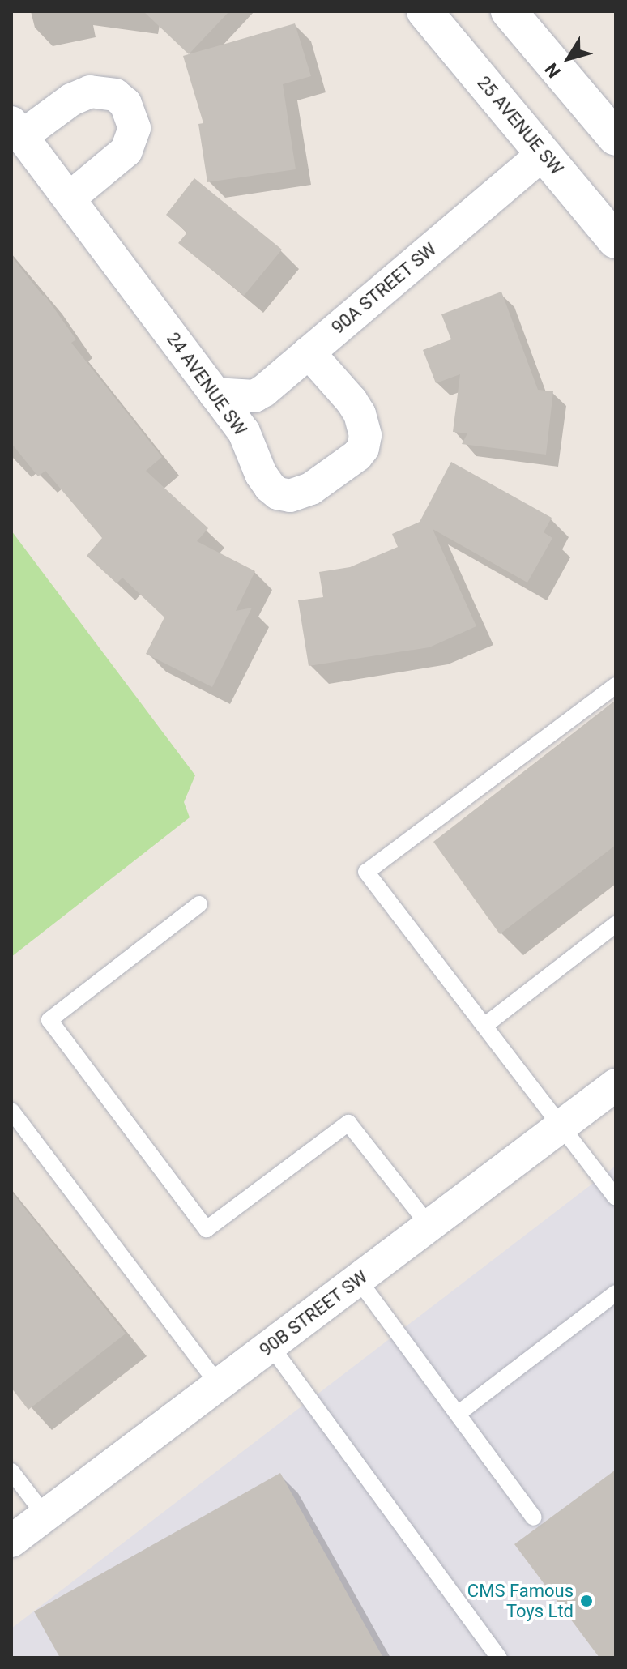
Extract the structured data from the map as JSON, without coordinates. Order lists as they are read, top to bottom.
{
  "streets": {
    "main road": ["25 AVENUE SW"],
    "street": ["90A STREET SW", "24 AVENUE SW", "90B STREET SW"]
  },
  "crossings": [
    ["25 AVENUE SW", "90A STREET SW"],
    ["90A STREET SW", "24 AVENUE SW"]
  ],
  "places": ["CMS Famous Toys Ltd"],
  "north": "bottom left"
}
